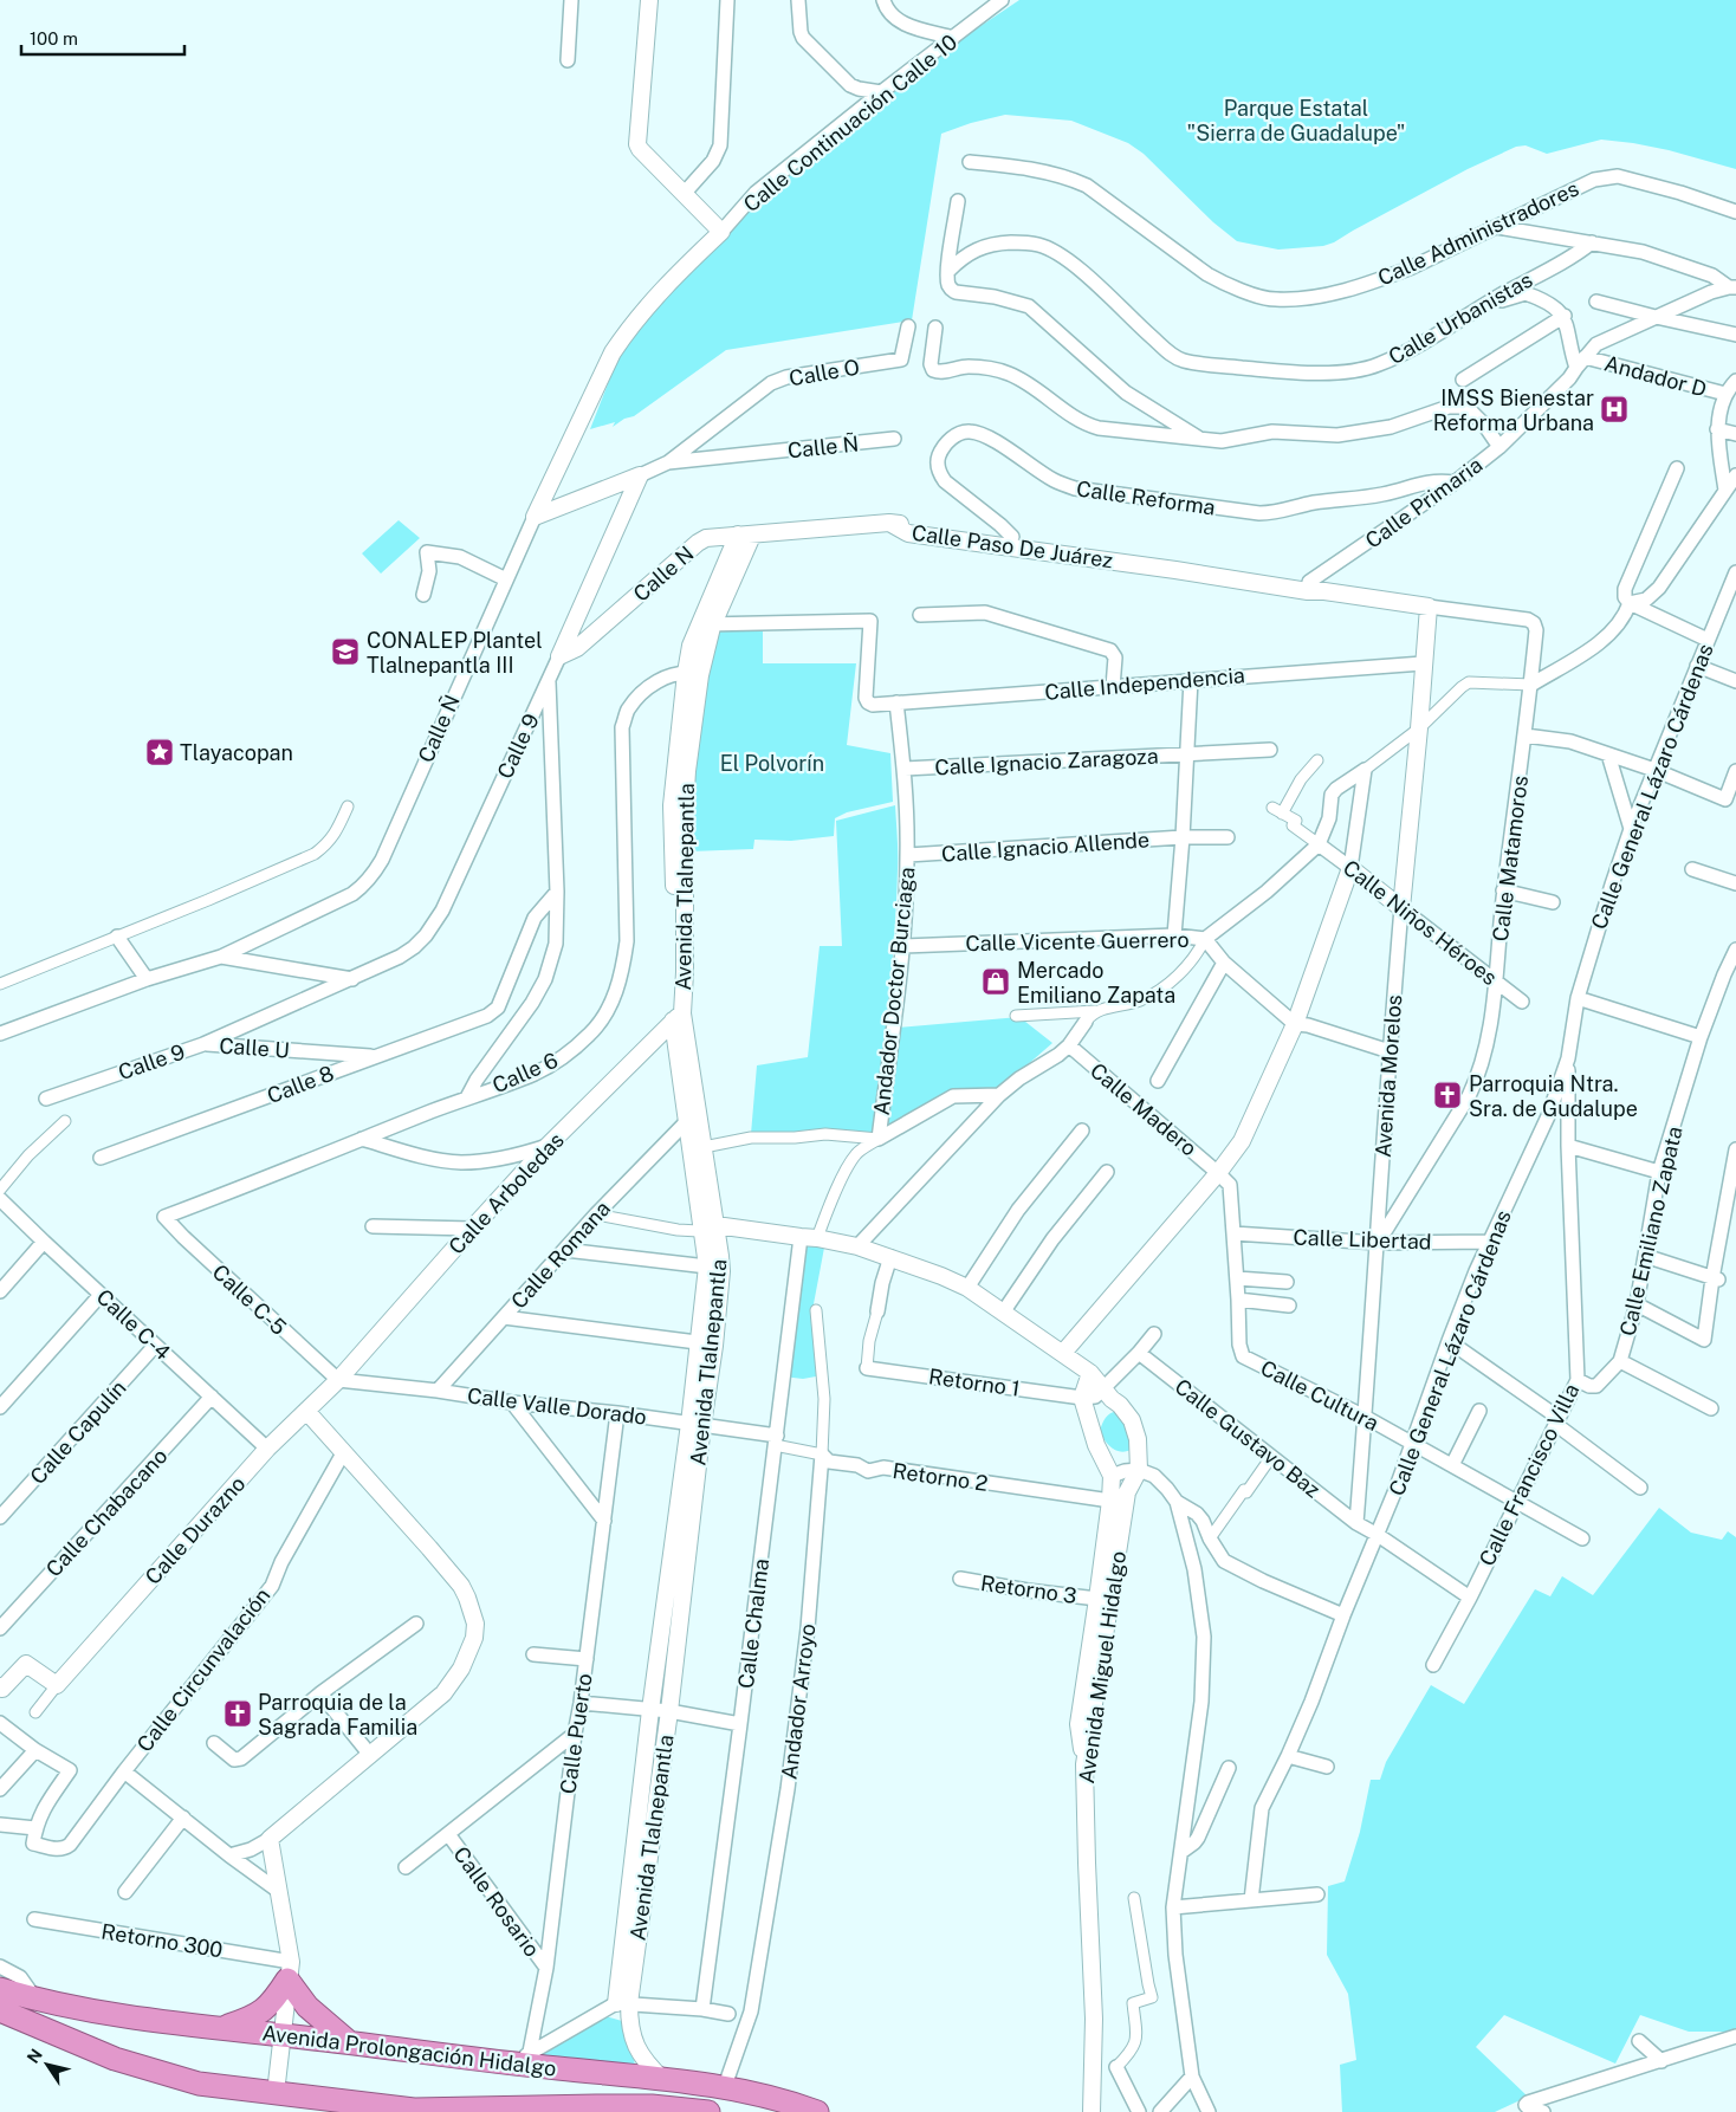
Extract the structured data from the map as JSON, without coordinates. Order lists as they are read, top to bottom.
{
  "streets": {
    "highway": ["Avenida Prolongación Hidalgo"],
    "street": [
      "Calle Continuación Calle 10",
      "Calle Administradores",
      "Calle Urbanistas",
      "Calle O",
      "Andador D",
      "Calle Ñ",
      "Calle Reforma",
      "Calle Primaria",
      "Calle Paso De Juárez",
      "Calle N",
      "Calle Independencia",
      "Calle 9",
      "Calle Ignacio Zaragoza",
      "Calle General Lázaro Cárdenas",
      "Calle Ignacio Allende",
      "Calle Matamoros",
      "Avenida Tlalnepantla",
      "Calle Niños Héroes",
      "Calle Vicente Guerrero",
      "Andador Doctor Burciaga",
      "Calle U",
      "Calle 6",
      "Avenida Morelos",
      "Calle 8",
      "Calle Madero",
      "Calle Arboledas",
      "Calle Emiliano Zapata",
      "Calle Libertad",
      "Calle Romana",
      "Calle C-5",
      "Calle C-4",
      "Retorno 1",
      "Calle Cultura",
      "Calle Valle Dorado",
      "Calle Capulín",
      "Calle Gustavo Baz",
      "Calle Francisco Villa",
      "Retorno 2",
      "Calle Chabacano",
      "Calle Durazno",
      "Retorno 3",
      "Calle Chalma",
      "Avenida Miguel Hidalgo",
      "Calle Circunvalación",
      "Andador Arroyo",
      "Calle Puerto",
      "Calle Rosario",
      "Retorno 300"
    ]
  },
  "crossings": [
    ["Calle Continuación Calle 10", "Calle Ñ"],
    ["Calle O", "Calle Ñ"],
    ["Andador D", "Calle Primaria"],
    ["Calle Ñ", "Calle 9"],
    ["Calle Reforma", "Calle Primaria"],
    ["Calle Reforma", "Calle Paso De Juárez"],
    ["Calle Paso De Juárez", "Calle N"],
    ["Calle N", "Calle 9"],
    ["Calle N", "Avenida Tlalnepantla"],
    ["Calle Independencia", "Avenida Tlalnepantla"],
    ["Calle Independencia", "Andador Doctor Burciaga"],
    ["Calle Independencia", "Avenida Morelos"],
    ["Calle 9", "Calle U"],
    ["Calle Ignacio Zaragoza", "Andador Doctor Burciaga"],
    ["Calle General Lázaro Cárdenas", "Calle Libertad"],
    ["Calle General Lázaro Cárdenas", "Calle Cultura"],
    ["Calle General Lázaro Cárdenas", "Calle Francisco Villa"],
    ["Calle Ignacio Allende", "Andador Doctor Burciaga"],
    ["Calle Matamoros", "Calle Niños Héroes"],
    ["Calle Matamoros", "Avenida Morelos"],
    ["Calle Matamoros", "Calle Libertad"],
    ["Avenida Tlalnepantla", "Calle 6"],
    ["Avenida Tlalnepantla", "Calle Arboledas"],
    ["Avenida Tlalnepantla", "Calle Romana"],
    ["Avenida Tlalnepantla", "Calle Valle Dorado"],
    ["Avenida Tlalnepantla", "Avenida Prolongación Hidalgo"],
    ["Calle Niños Héroes", "Avenida Morelos"],
    ["Calle Vicente Guerrero", "Andador Doctor Burciaga"],
    ["Calle Vicente Guerrero", "Avenida Morelos"],
    ["Calle U", "Calle 8"],
    ["Calle 6", "Calle C-5"],
    ["Avenida Morelos", "Calle Libertad"],
    ["Avenida Morelos", "Calle Cultura"],
    ["Avenida Morelos", "Calle Gustavo Baz"],
    ["Calle Arboledas", "Calle C-5"],
    ["Calle Arboledas", "Calle Valle Dorado"],
    ["Calle Arboledas", "Calle Durazno"],
    ["Calle Emiliano Zapata", "Calle Francisco Villa"],
    ["Calle Romana", "Calle Valle Dorado"],
    ["Calle C-5", "Calle Valle Dorado"],
    ["Calle C-5", "Calle Durazno"],
    ["Calle C-4", "Calle Capulín"],
    ["Calle C-4", "Calle Chabacano"],
    ["Calle C-4", "Calle Durazno"],
    ["Calle Cultura", "Calle Francisco Villa"],
    ["Calle Valle Dorado", "Retorno 2"],
    ["Calle Valle Dorado", "Calle Durazno"],
    ["Calle Valle Dorado", "Calle Chalma"],
    ["Calle Valle Dorado", "Calle Puerto"],
    ["Retorno 2", "Calle Chalma"],
    ["Retorno 2", "Andador Arroyo"],
    ["Andador Arroyo", "Avenida Prolongación Hidalgo"],
    ["Calle Puerto", "Calle Rosario"],
    ["Calle Puerto", "Avenida Prolongación Hidalgo"]
  ],
  "parks": ["Parque Estatal \"Sierra de Guadalupe\"", "El Polvorín"],
  "places": {
    "hospital": ["IMSS Bienestar Reforma Urbana"],
    "school or university": ["CONALEP Plantel Tlalnepantla III"],
    "place": ["Tlayacopan"],
    "shop": ["Mercado Emiliano Zapata"],
    "church": ["Parroquia Ntra. Sra. de Gudalupe", "Parroquia de la Sagrada Familia"]
  },
  "scale_bar": "100 m",
  "north": "top left"
}
